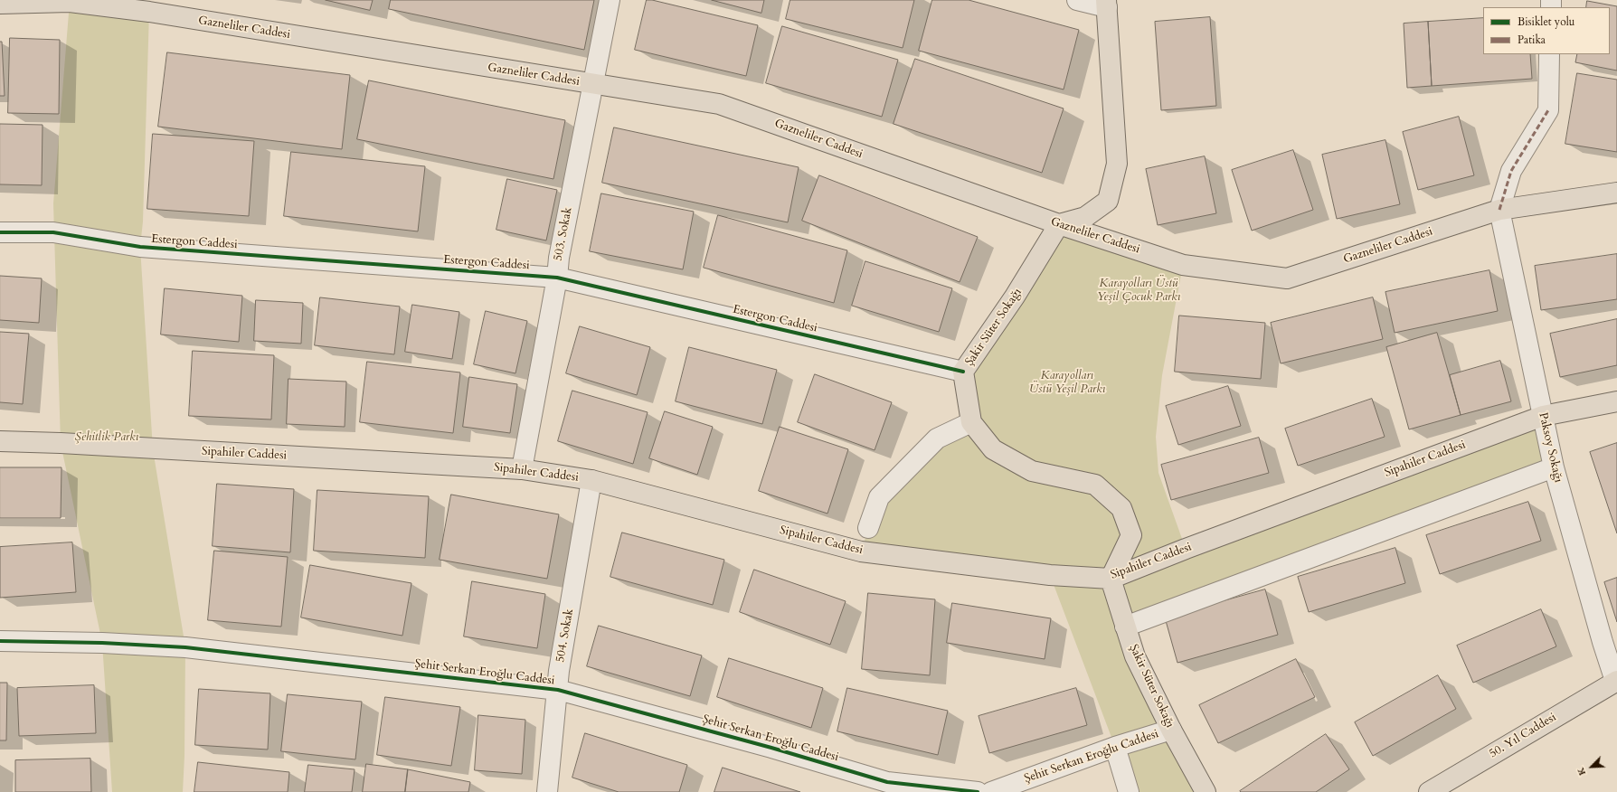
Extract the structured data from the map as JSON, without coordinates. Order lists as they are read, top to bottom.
{
  "streets": {
    "main road": [
      "Gazneliler Caddesi",
      "Şakir Süter Sokağı",
      "Sipahiler Caddesi",
      "50. Yıl Caddesi"
    ],
    "street": [
      "503. Sokak",
      "Estergon Caddesi",
      "Paksoy Sokağı",
      "504. Sokak",
      "Şehit Serkan Eroğlu Caddesi"
    ]
  },
  "crossings": [
    ["Gazneliler Caddesi", "503. Sokak"],
    ["Gazneliler Caddesi", "Şakir Süter Sokağı"],
    ["Gazneliler Caddesi", "Paksoy Sokağı"],
    ["503. Sokak", "Estergon Caddesi"],
    ["503. Sokak", "Sipahiler Caddesi"],
    ["Estergon Caddesi", "Şakir Süter Sokağı"],
    ["Şakir Süter Sokağı", "Sipahiler Caddesi"],
    ["Şakir Süter Sokağı", "Şehit Serkan Eroğlu Caddesi"],
    ["Paksoy Sokağı", "Sipahiler Caddesi"],
    ["Paksoy Sokağı", "50. Yıl Caddesi"],
    ["Sipahiler Caddesi", "504. Sokak"],
    ["504. Sokak", "Şehit Serkan Eroğlu Caddesi"]
  ],
  "parks": ["Karayolları Üstü Yeşil Çocuk Parkı", "Karayolları Üstü Yeşil Parkı", "Şehitlik Parkı"],
  "legend": ["Bisiklet yolu", "Patika"],
  "north": "bottom left"
}
